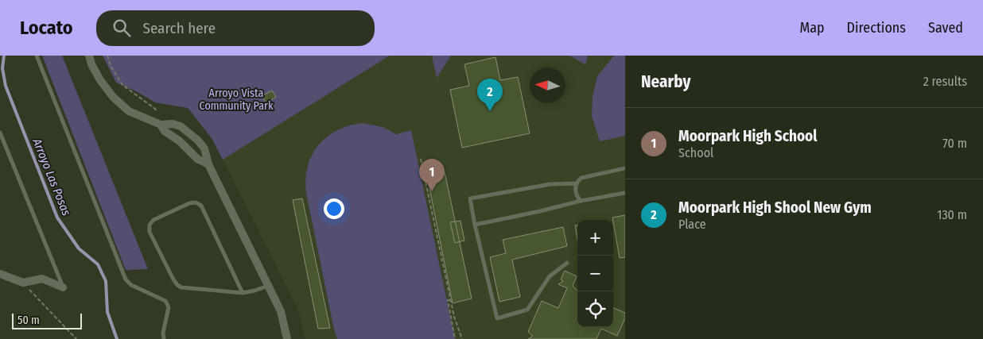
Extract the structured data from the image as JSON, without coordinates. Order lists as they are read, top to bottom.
{
  "water": ["Arroyo Las Posas"],
  "parks": ["Arroyo Vista Community Park"],
  "scale_bar": "50 m",
  "north": "left",
  "page": {
    "header": "Locato",
    "search": "Search here",
    "nav": ["Map", "Directions", "Saved"],
    "heading": ["Nearby", "2 results"],
    "pins": ["2", "1"],
    "list": [
      {
        "mark": "1",
        "name": "Moorpark High School",
        "note": "School",
        "value": "70 m"
      },
      {
        "mark": "2",
        "name": "Moorpark High Shool New Gym",
        "note": "Place",
        "value": "130 m"
      }
    ],
    "map_buttons": ["+", "−"],
    "scale": "50 m"
  }
}
